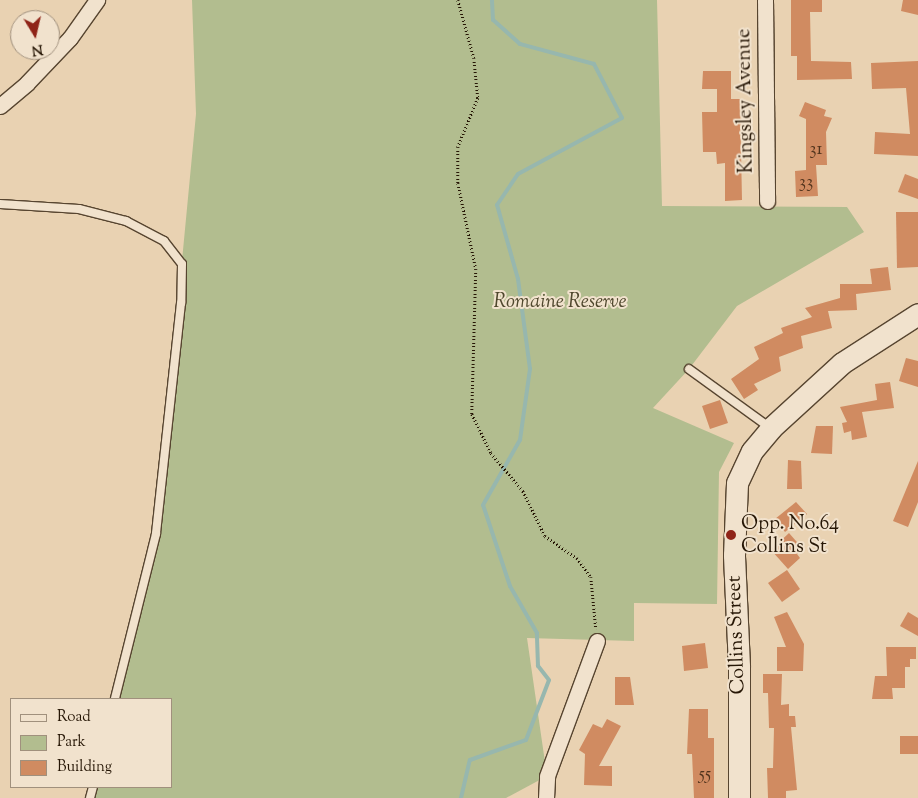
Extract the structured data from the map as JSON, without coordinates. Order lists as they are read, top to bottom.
{
  "streets": {
    "street": ["Kingsley Avenue", "Collins Street"]
  },
  "parks": ["Romaine Reserve"],
  "places": ["Opp. No.64 Collins St"],
  "house_numbers": ["31", "33", "55"],
  "legend": ["Road", "Park", "Building"],
  "north": "bottom"
}
